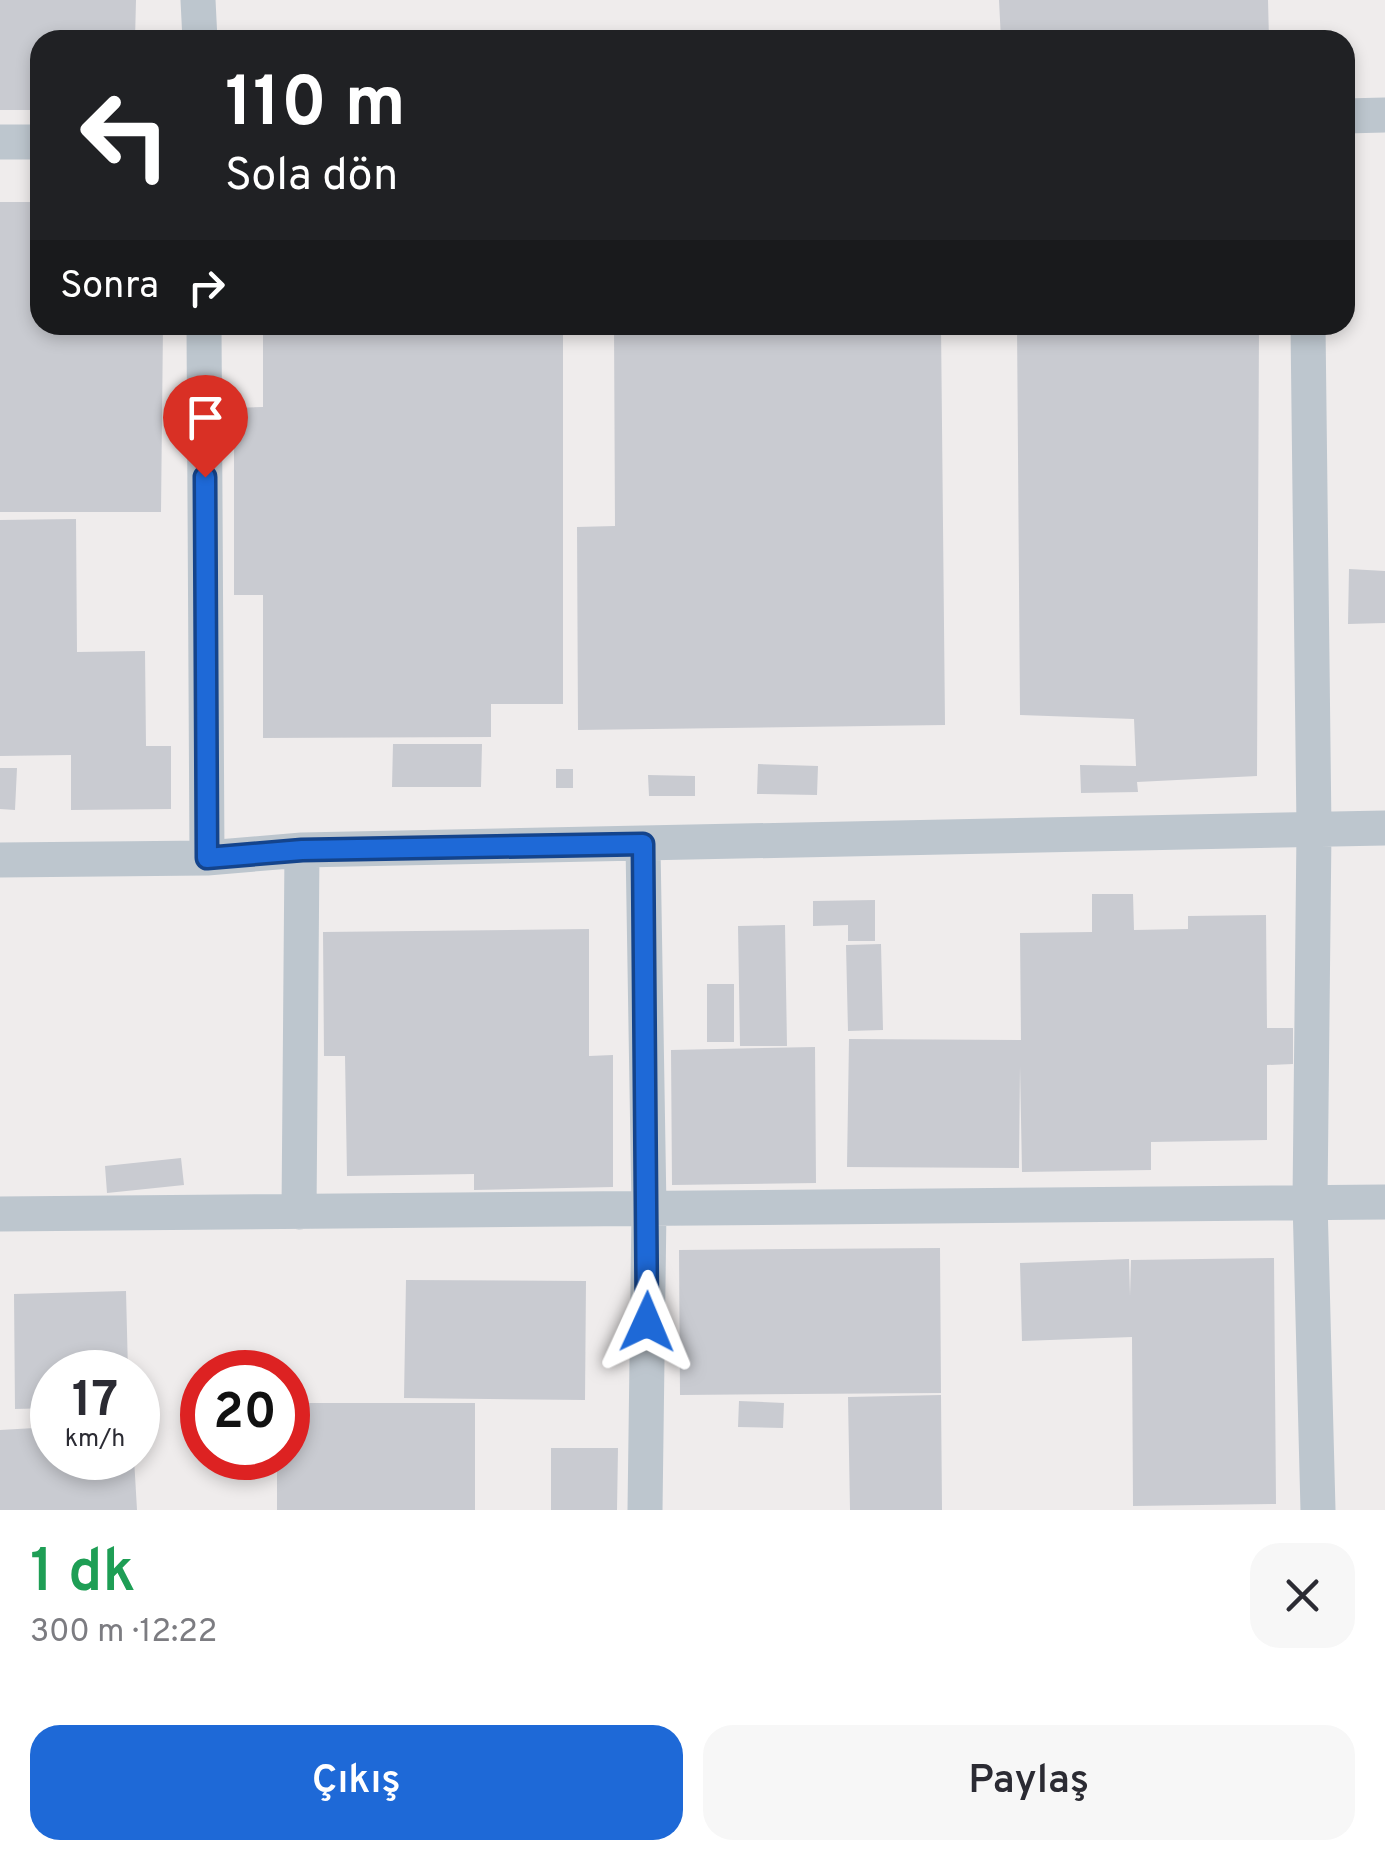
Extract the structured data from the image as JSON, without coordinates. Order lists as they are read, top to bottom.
{
  "page": {
    "turn": ["110 m", "Sola dön"],
    "then": "Sonra",
    "speed": "17 km/h",
    "limit": "20",
    "heading": ["1 dk", "300 m · 12:22"],
    "buttons": ["Çıkış", "Paylaş"]
  }
}
